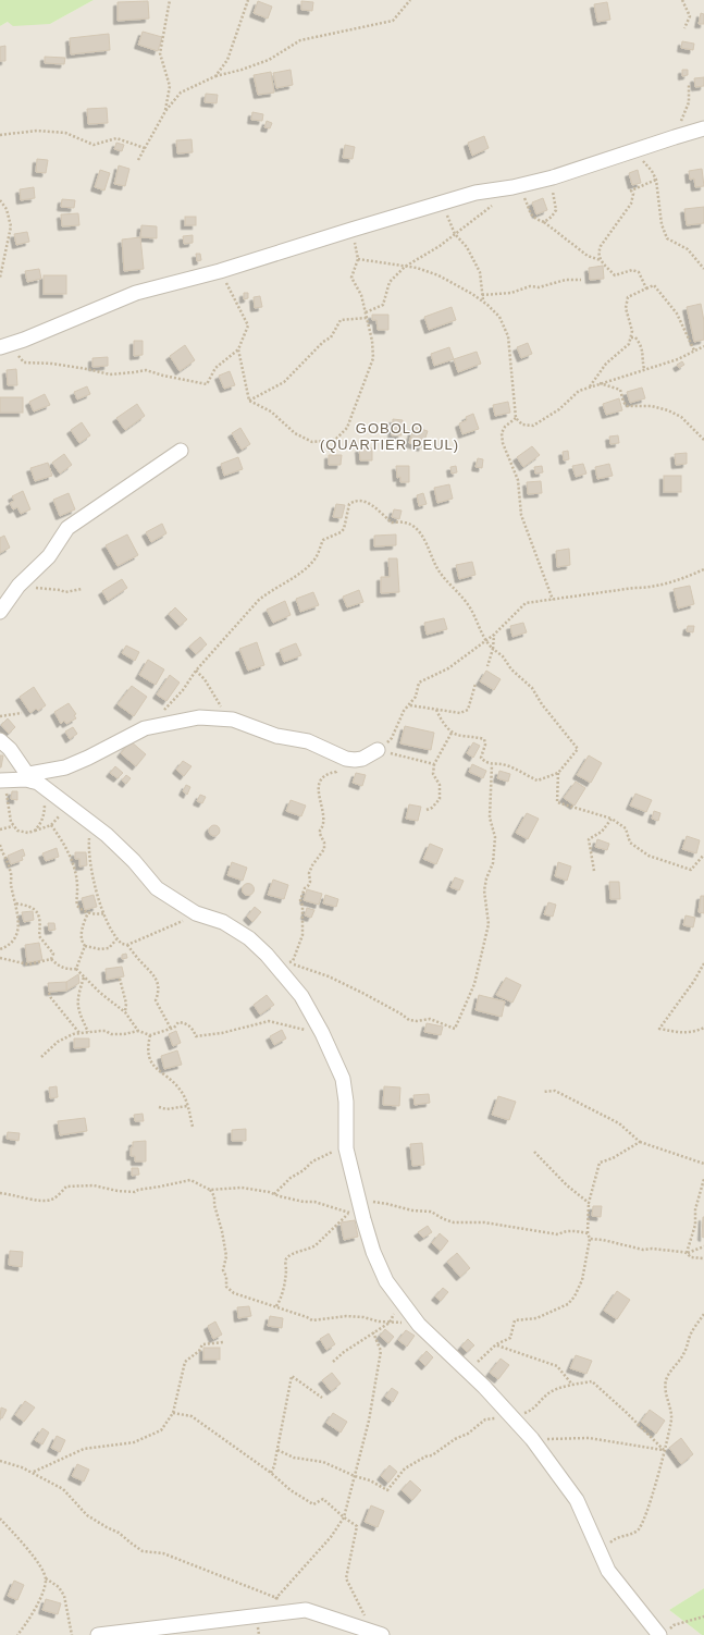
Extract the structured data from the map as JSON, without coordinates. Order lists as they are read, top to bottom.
{
  "districts": ["GOBOLO (QUARTIER PEUL)"]
}
